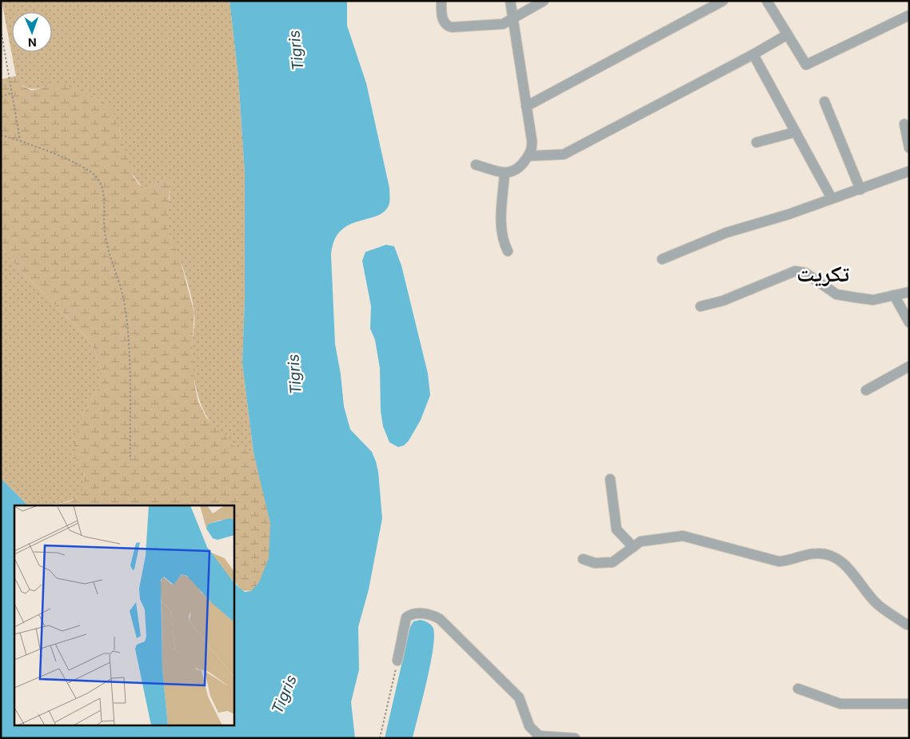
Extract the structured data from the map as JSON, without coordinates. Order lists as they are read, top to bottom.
{
  "districts": ["تكريت"],
  "water": ["Tigris"],
  "north": "bottom"
}
